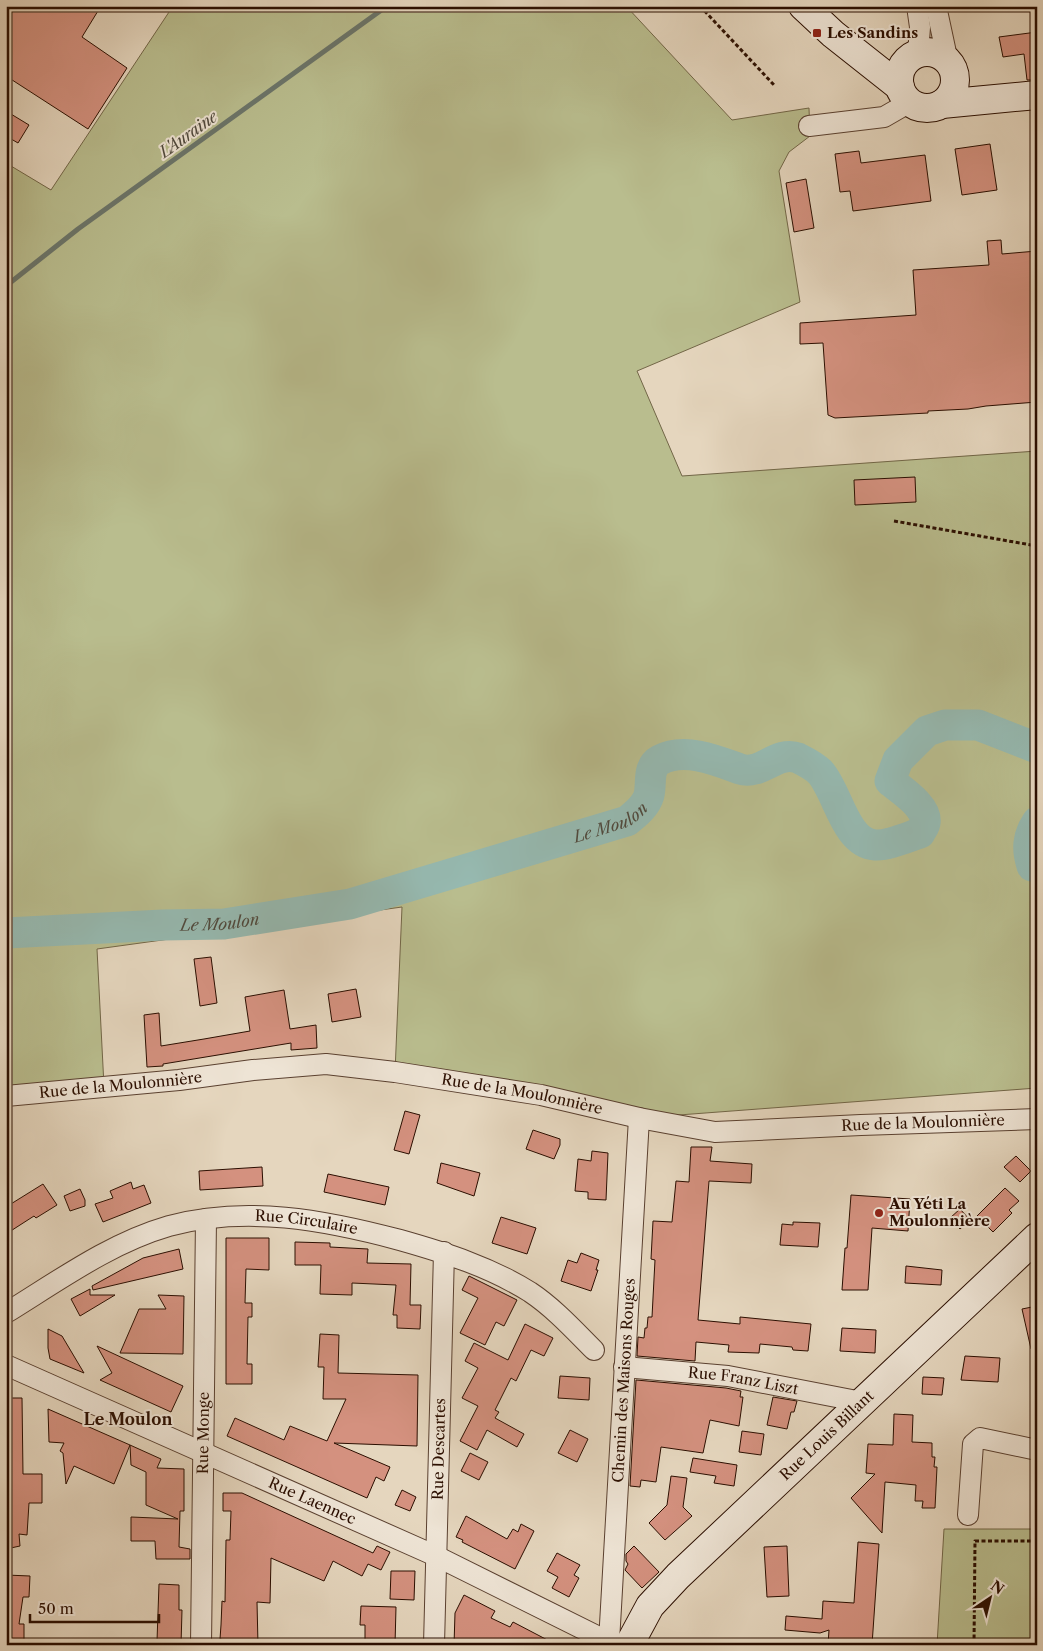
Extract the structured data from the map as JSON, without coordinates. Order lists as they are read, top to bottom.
{
  "streets": {
    "street": [
      "Rue de la Moulonnière",
      "Rue Circulaire",
      "Chemin des Maisons Rouges",
      "Rue Franz Liszt",
      "Rue Monge",
      "Rue Louis Billant",
      "Rue Descartes",
      "Rue Laennec"
    ]
  },
  "crossings": [
    ["Rue de la Moulonnière", "Chemin des Maisons Rouges"],
    ["Rue Circulaire", "Rue Monge"],
    ["Rue Circulaire", "Rue Descartes"],
    ["Chemin des Maisons Rouges", "Rue Franz Liszt"],
    ["Chemin des Maisons Rouges", "Rue Louis Billant"],
    ["Chemin des Maisons Rouges", "Rue Laennec"],
    ["Rue Franz Liszt", "Rue Louis Billant"],
    ["Rue Monge", "Rue Laennec"],
    ["Rue Louis Billant", "Rue Laennec"],
    ["Rue Descartes", "Rue Laennec"]
  ],
  "districts": ["Le Moulon"],
  "water": ["L'Auraine", "Le Moulon"],
  "places": {
    "transit": ["Les Sandins"],
    "other": ["Au Yéti La Moulonnière"]
  },
  "scale_bar": "50 m",
  "north": "top right"
}
